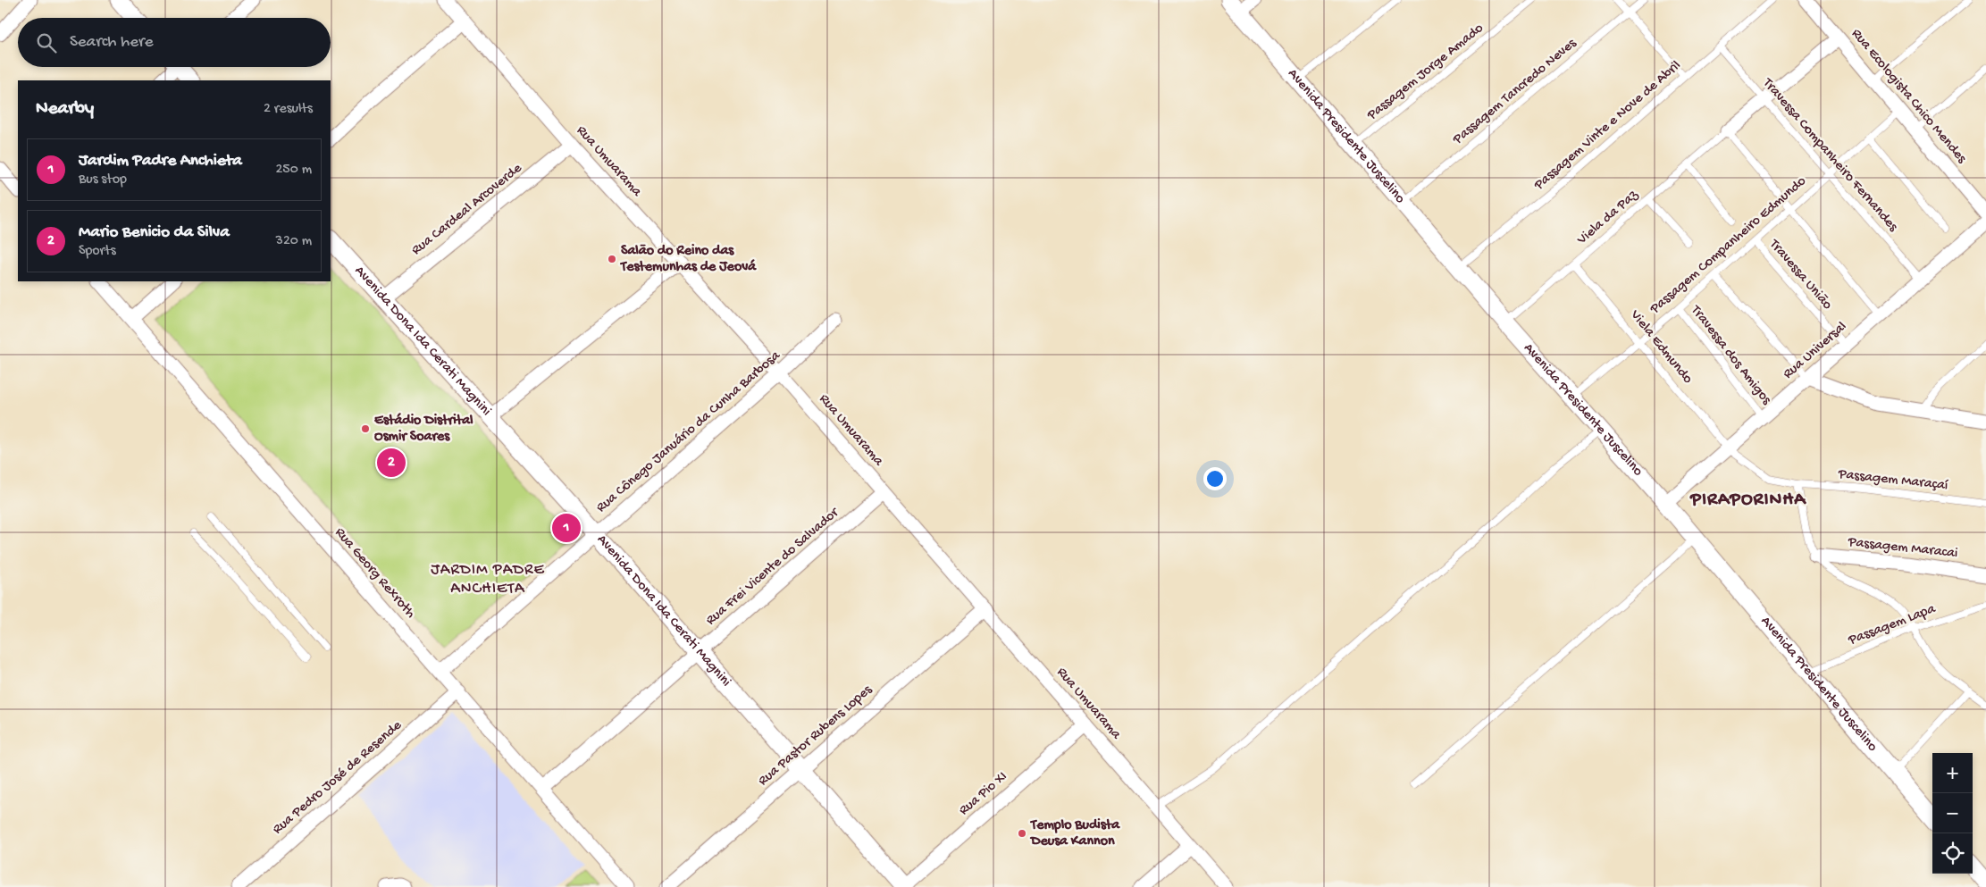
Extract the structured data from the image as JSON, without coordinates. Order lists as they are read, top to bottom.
{
  "streets": {
    "street": [
      "Rua Ecologista Chico Mendes",
      "Avenida Presidente Juscelino",
      "Rua Umuarama",
      "Rua Cardeal Arcoverde",
      "Avenida Dona Ida Cerati Magnini",
      "Rua Universal",
      "Rua Cônego Januário da Cunha Barbosa",
      "Passagem Maracai",
      "Rua Frei Vicente do Salvador",
      "Rua Georg Rexroth",
      "Rua Pastor Rubens Lopes",
      "Rua Pedro José de Resende",
      "Rua Pio XI"
    ],
    "lane": [
      "Passagem Jorge Amado",
      "Passagem Tancredo Neves",
      "Passagem Vinte e Nove de Abril",
      "Travessa Companheiro Fernandes",
      "Viela da Paz",
      "Passagem Companheiro Edmundo",
      "Travessa União",
      "Viela Edmundo",
      "Travessa dos Amigos",
      "Passagem Maraçaí",
      "Passagem Lapa"
    ]
  },
  "crossings": [
    ["Passagem Jorge Amado", "Avenida Presidente Juscelino"],
    ["Passagem Tancredo Neves", "Avenida Presidente Juscelino"],
    ["Rua Ecologista Chico Mendes", "Passagem Companheiro Edmundo"],
    ["Passagem Vinte e Nove de Abril", "Avenida Presidente Juscelino"],
    ["Passagem Vinte e Nove de Abril", "Travessa Companheiro Fernandes"],
    ["Avenida Presidente Juscelino", "Viela da Paz"],
    ["Avenida Presidente Juscelino", "Passagem Companheiro Edmundo"],
    ["Avenida Presidente Juscelino", "Rua Universal"],
    ["Avenida Presidente Juscelino", "Passagem Lapa"],
    ["Travessa Companheiro Fernandes", "Passagem Companheiro Edmundo"],
    ["Travessa Companheiro Fernandes", "Rua Universal"],
    ["Rua Umuarama", "Rua Cardeal Arcoverde"],
    ["Rua Umuarama", "Rua Cônego Januário da Cunha Barbosa"],
    ["Rua Umuarama", "Rua Frei Vicente do Salvador"],
    ["Rua Umuarama", "Rua Pastor Rubens Lopes"],
    ["Rua Umuarama", "Rua Pio XI"],
    ["Rua Cardeal Arcoverde", "Avenida Dona Ida Cerati Magnini"],
    ["Viela da Paz", "Viela Edmundo"],
    ["Passagem Companheiro Edmundo", "Travessa União"],
    ["Passagem Companheiro Edmundo", "Viela Edmundo"],
    ["Passagem Companheiro Edmundo", "Travessa dos Amigos"],
    ["Travessa União", "Rua Universal"],
    ["Avenida Dona Ida Cerati Magnini", "Rua Cônego Januário da Cunha Barbosa"],
    ["Avenida Dona Ida Cerati Magnini", "Rua Frei Vicente do Salvador"],
    ["Avenida Dona Ida Cerati Magnini", "Rua Pastor Rubens Lopes"],
    ["Avenida Dona Ida Cerati Magnini", "Rua Pio XI"],
    ["Viela Edmundo", "Rua Universal"],
    ["Viela Edmundo", "Passagem Maraçaí"],
    ["Rua Universal", "Travessa dos Amigos"],
    ["Rua Cônego Januário da Cunha Barbosa", "Rua Georg Rexroth"],
    ["Rua Frei Vicente do Salvador", "Rua Georg Rexroth"],
    ["Rua Georg Rexroth", "Rua Pedro José de Resende"]
  ],
  "districts": ["PIRAPORINHA", "JARDIM PADRE ANCHIETA"],
  "places": ["Salão do Reino das Testemunhas de Jeová", "Estádio Distrital Osmir Soares", "Templo Budista Deusa Kannon"],
  "page": {
    "search": "Search here",
    "heading": ["Nearby", "2 results"],
    "list": [
      {
        "mark": "1",
        "name": "Jardim Padre Anchieta",
        "note": "Bus stop",
        "value": "250 m"
      },
      {
        "mark": "2",
        "name": "Mario Benicio da Silva",
        "note": "Sports",
        "value": "320 m"
      }
    ],
    "pins": ["2", "1"],
    "map_buttons": ["+", "−"]
  }
}
